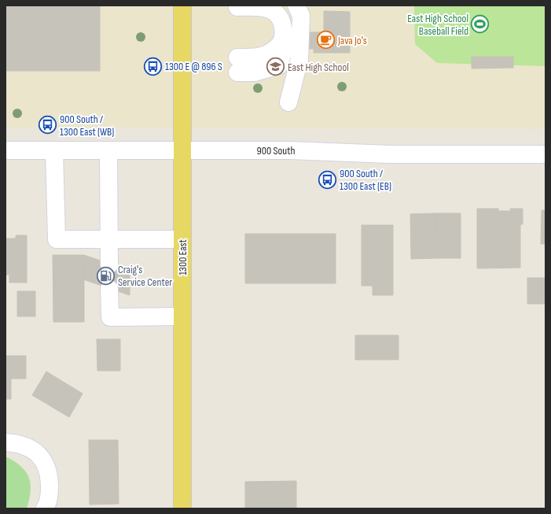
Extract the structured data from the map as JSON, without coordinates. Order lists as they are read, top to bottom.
{
  "streets": {
    "main road": ["1300 East"],
    "street": ["900 South"]
  },
  "crossings": [
    ["900 South", "1300 East"]
  ],
  "places": {
    "sports": ["East High School Baseball Field"],
    "cafe": ["Java Jo's"],
    "bus stop": ["1300 E @ 896 S", "900 South / 1300 East (WB)", "900 South / 1300 East (EB)"],
    "school or university": ["East High School"],
    "fuel station": ["Craig's Service Center"]
  }
}
